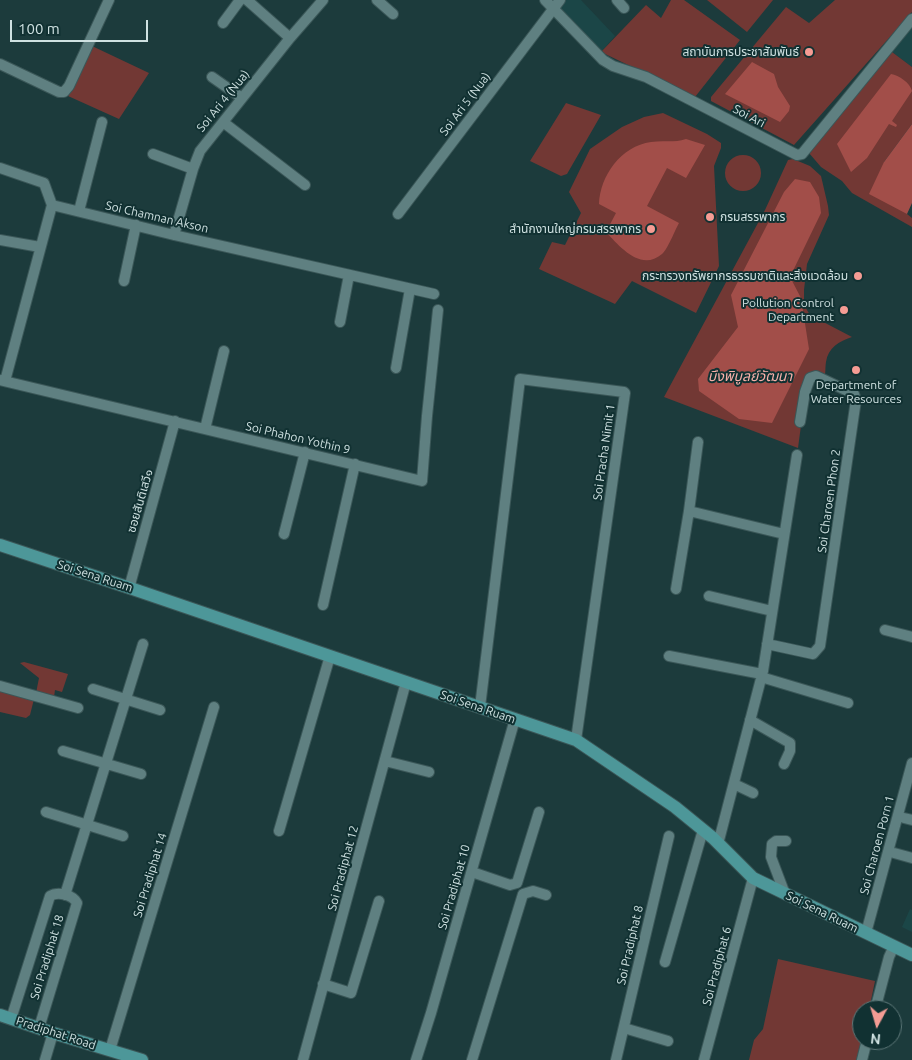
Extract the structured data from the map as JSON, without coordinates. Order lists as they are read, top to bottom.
{
  "streets": {
    "street": [
      "Soi Ari 4 (Nua)",
      "Soi Ari 5 (Nua)",
      "Soi Ari",
      "Soi Chamnan Akson",
      "Soi Phahon Yothin 9",
      "Soi Pracha Nimit 1",
      "ซอยสันติเสวี๑",
      "Soi Charoen Phon 2",
      "Soi Sena Ruam",
      "Soi Charoen Porn 1",
      "Soi Pradiphat 12",
      "Soi Pradiphat 14",
      "Soi Pradiphat 10",
      "Soi Pradiphat 8",
      "Soi Pradiphat 18",
      "Soi Pradiphat 6",
      "Pradiphat Road"
    ]
  },
  "crossings": [
    ["Soi Ari 4 (Nua)", "Soi Chamnan Akson"],
    ["Soi Ari 5 (Nua)", "Soi Ari"],
    ["Soi Phahon Yothin 9", "ซอยสันติเสวี๑"],
    ["Soi Pracha Nimit 1", "Soi Sena Ruam"],
    ["ซอยสันติเสวี๑", "Soi Sena Ruam"],
    ["Soi Sena Ruam", "Soi Charoen Porn 1"],
    ["Soi Sena Ruam", "Soi Pradiphat 12"],
    ["Soi Sena Ruam", "Soi Pradiphat 10"],
    ["Soi Sena Ruam", "Soi Pradiphat 6"],
    ["Soi Pradiphat 14", "Pradiphat Road"],
    ["Soi Pradiphat 18", "Pradiphat Road"]
  ],
  "water": ["บึงพิบูลย์วัฒนา"],
  "places": [
    "สถาบันการประชาสัมพันธ์",
    "กรมสรรพากร",
    "สำนักงานใหญ่กรมสรรพากร",
    "กระทรวงทรัพยากรธรรมชาติและสิ่งแวดล้อม",
    "Pollution Control Department",
    "Department of Water Resources"
  ],
  "scale_bar": "100 m",
  "north": "bottom"
}
